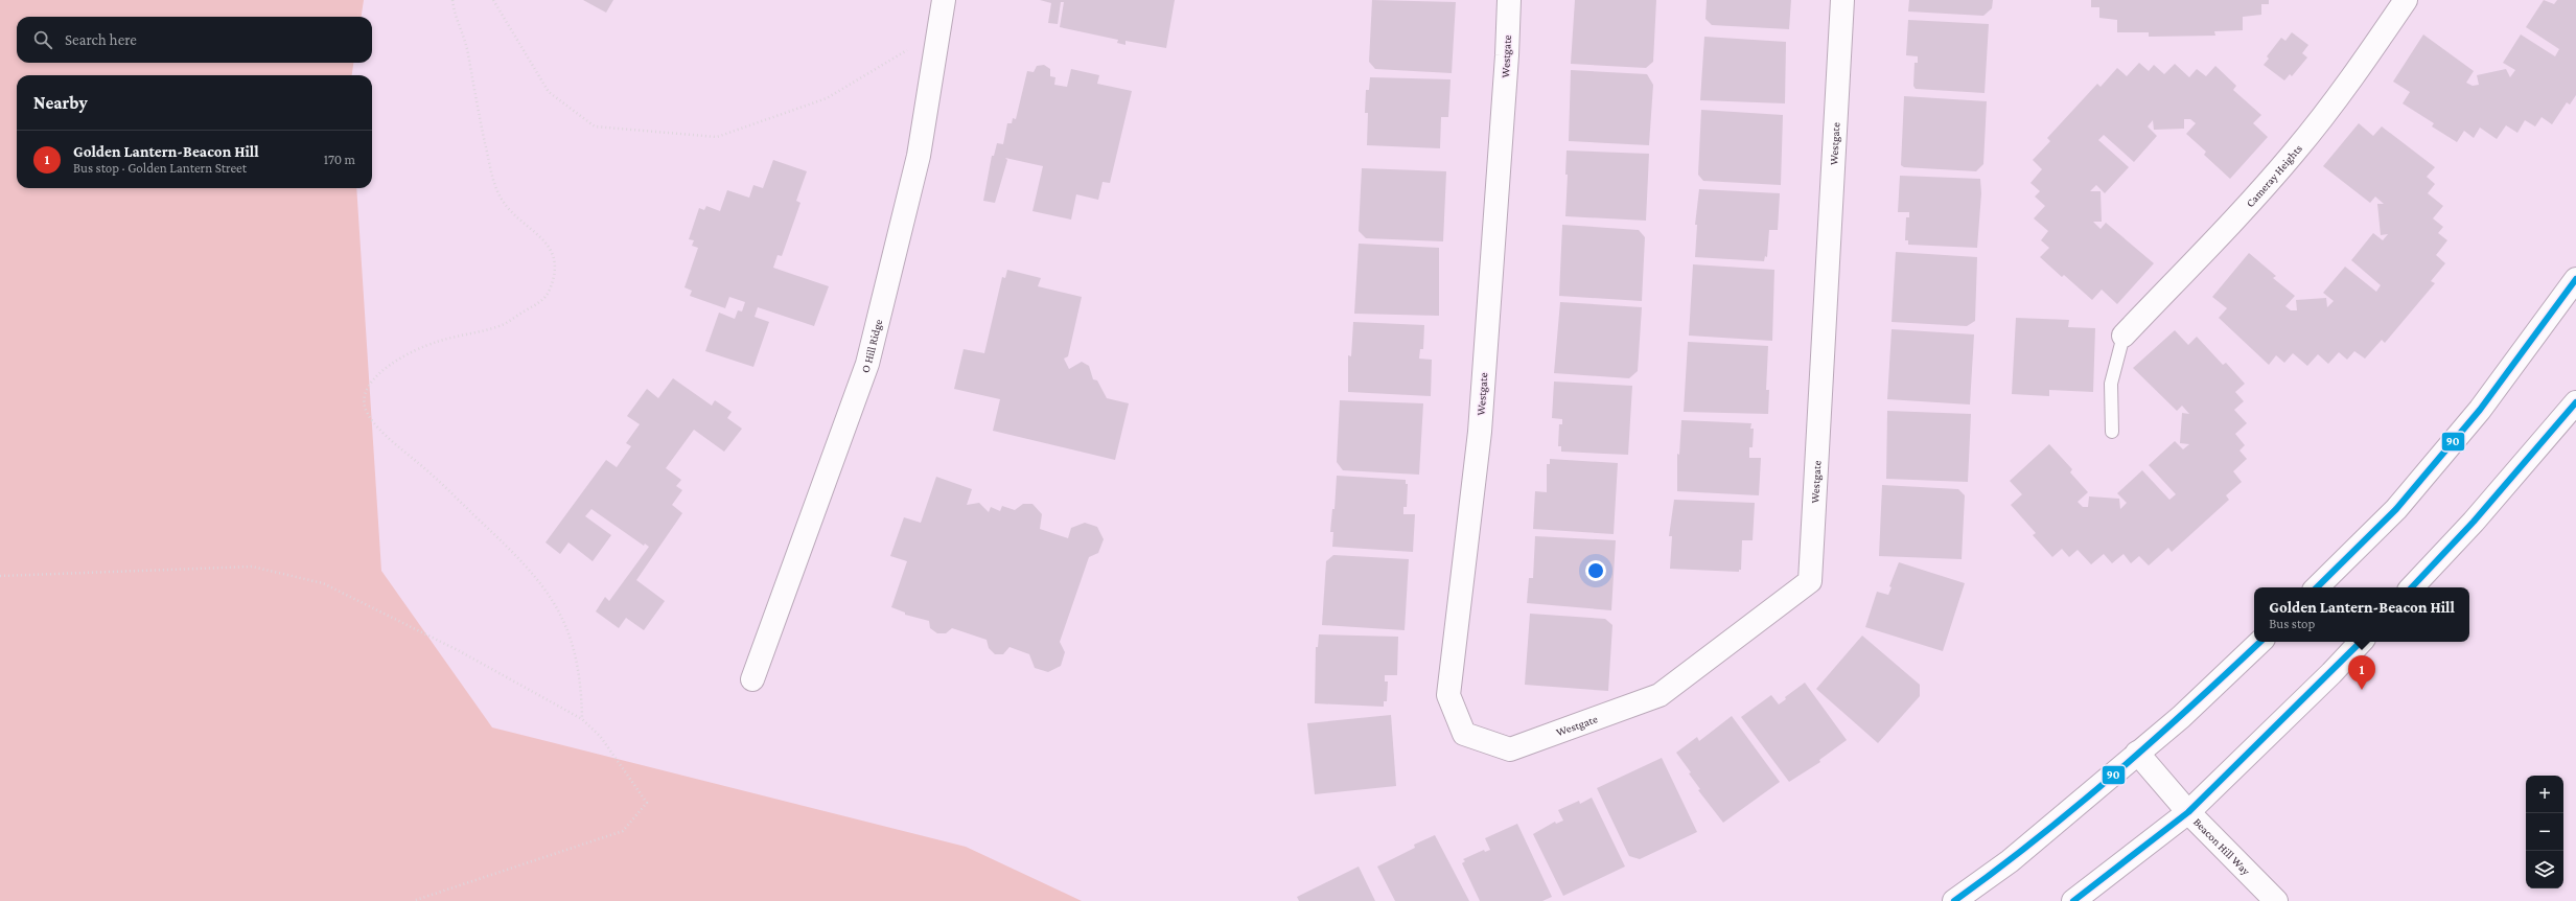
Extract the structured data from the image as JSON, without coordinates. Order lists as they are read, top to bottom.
{
  "streets": {
    "street": [
      "Westgate",
      "Cameray Heights",
      "O Hill Ridge",
      "Beacon Hill Way"
    ]
  },
  "lines": ["transit line 90"],
  "page": {
    "search": "Search here",
    "heading": "Nearby",
    "list": [
      {
        "mark": "1",
        "name": "Golden Lantern-Beacon Hill",
        "note": "Bus stop · Golden Lantern Street",
        "value": "170 m"
      }
    ],
    "popup": ["Golden Lantern-Beacon Hill", "Bus stop"],
    "pins": "1",
    "map_buttons": ["+", "−"]
  }
}
